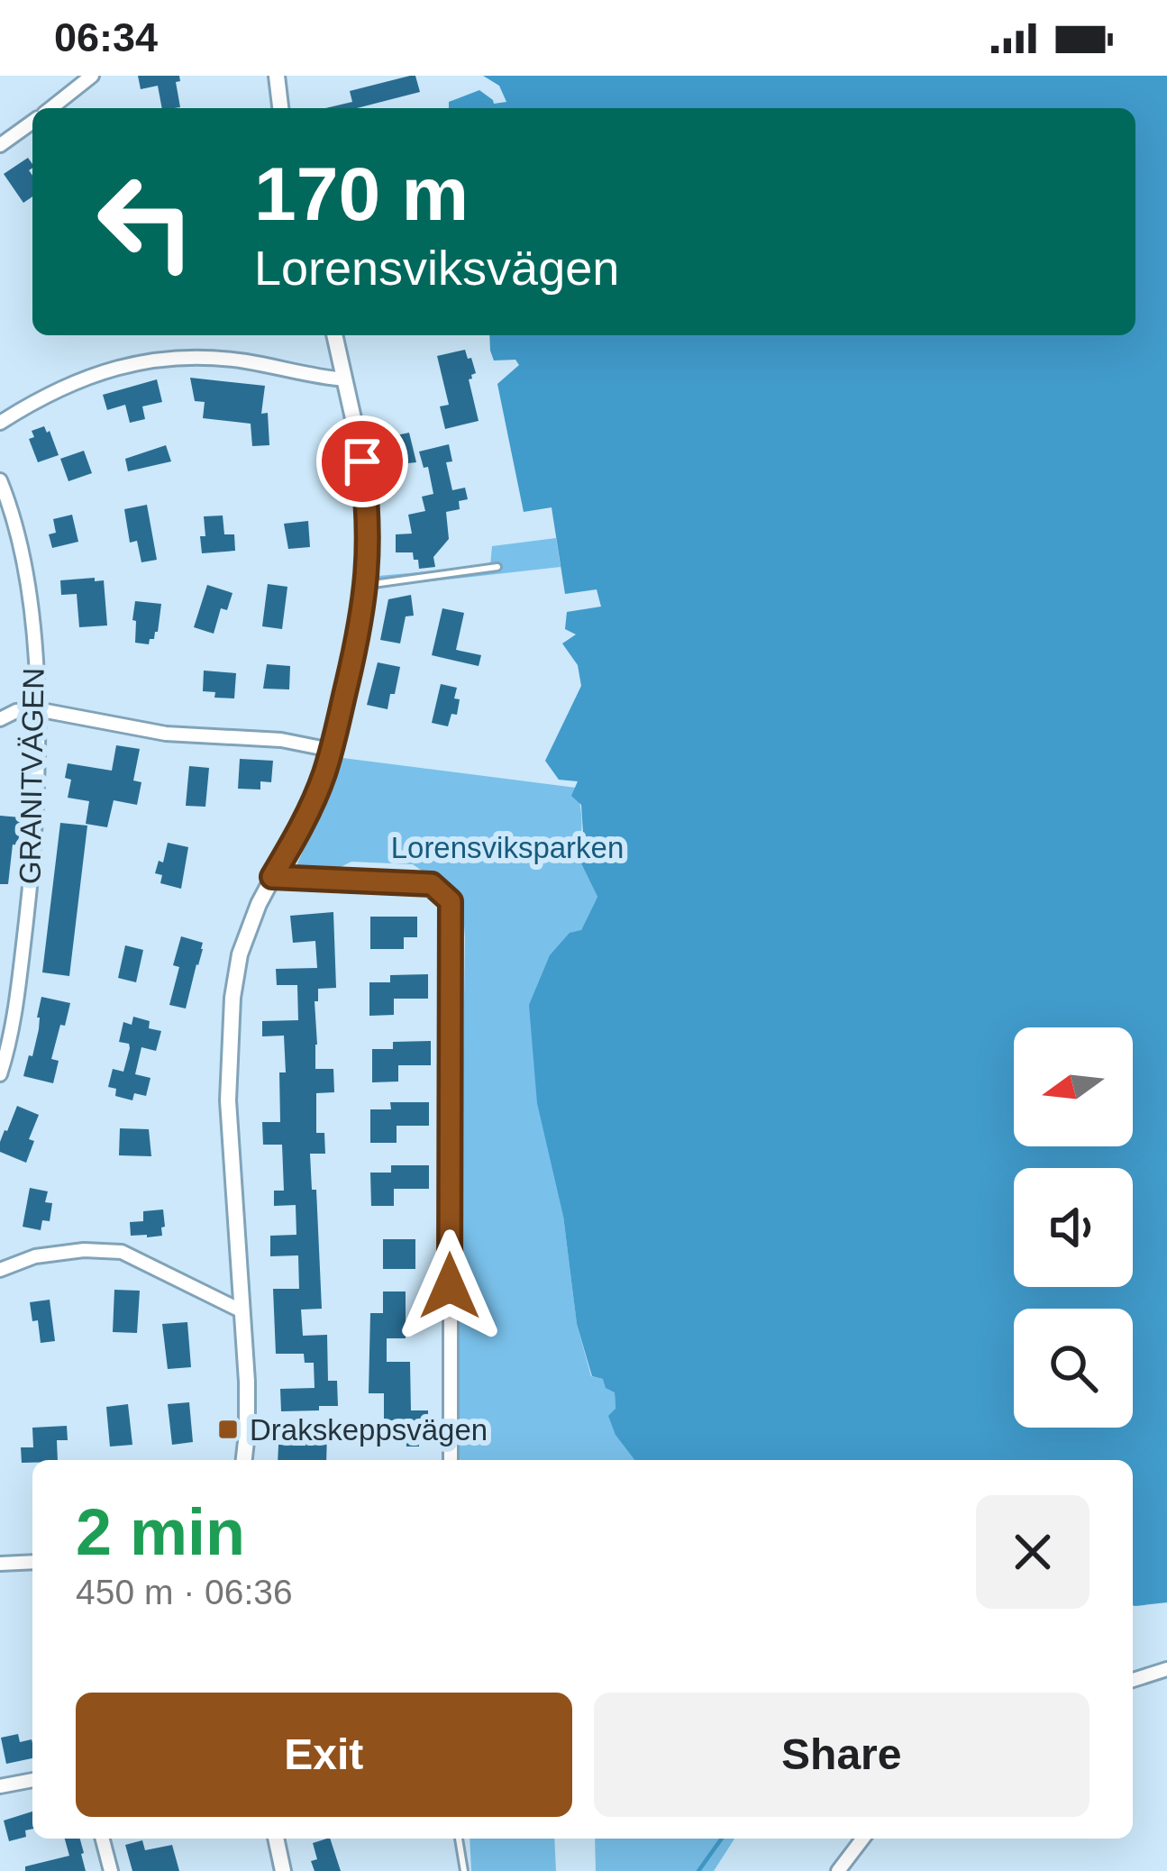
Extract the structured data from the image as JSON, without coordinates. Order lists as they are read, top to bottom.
{
  "streets": {
    "street": ["GRANITVÄGEN"]
  },
  "parks": ["Lorensviksparken"],
  "places": {
    "transit": ["Drakskeppsvägen"]
  },
  "north": "left",
  "page": {
    "status": "06:34",
    "turn": ["170 m", "Lorensviksvägen"],
    "heading": ["2 min", "450 m · 06:36"],
    "buttons": ["Exit", "Share"]
  }
}
